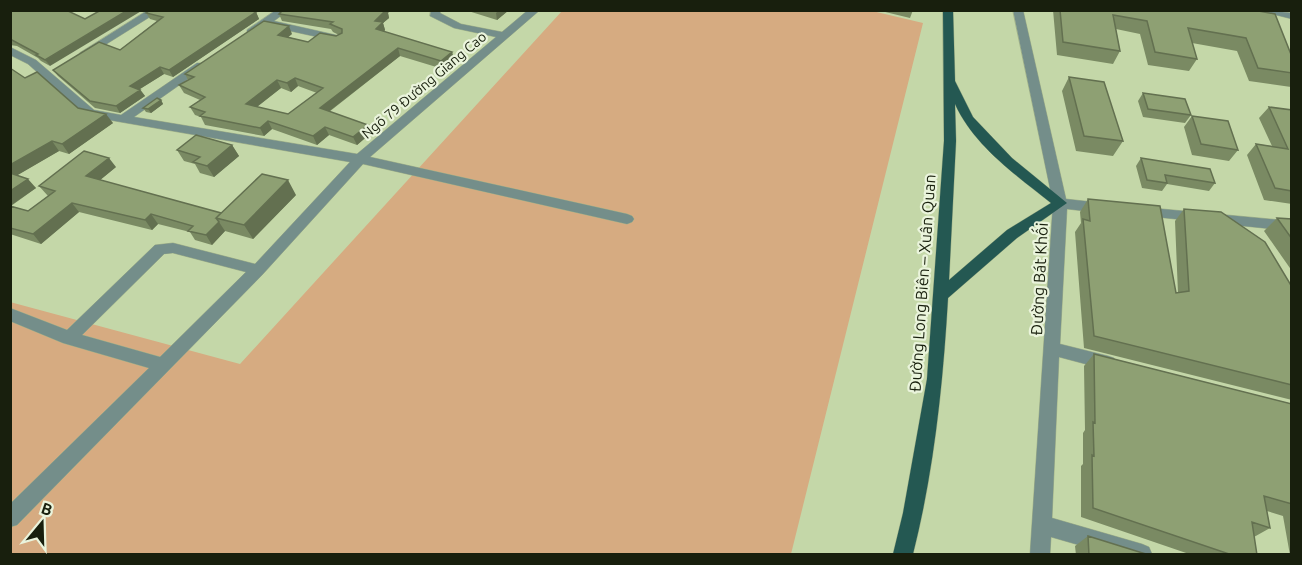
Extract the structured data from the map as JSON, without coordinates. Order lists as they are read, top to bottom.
{
  "streets": {
    "main road": ["Đường Long Biên – Xuân Quan"],
    "street": ["Ngõ 79 Đường Giang Cao", "Đường Bát Khối"]
  },
  "north": "top"
}
